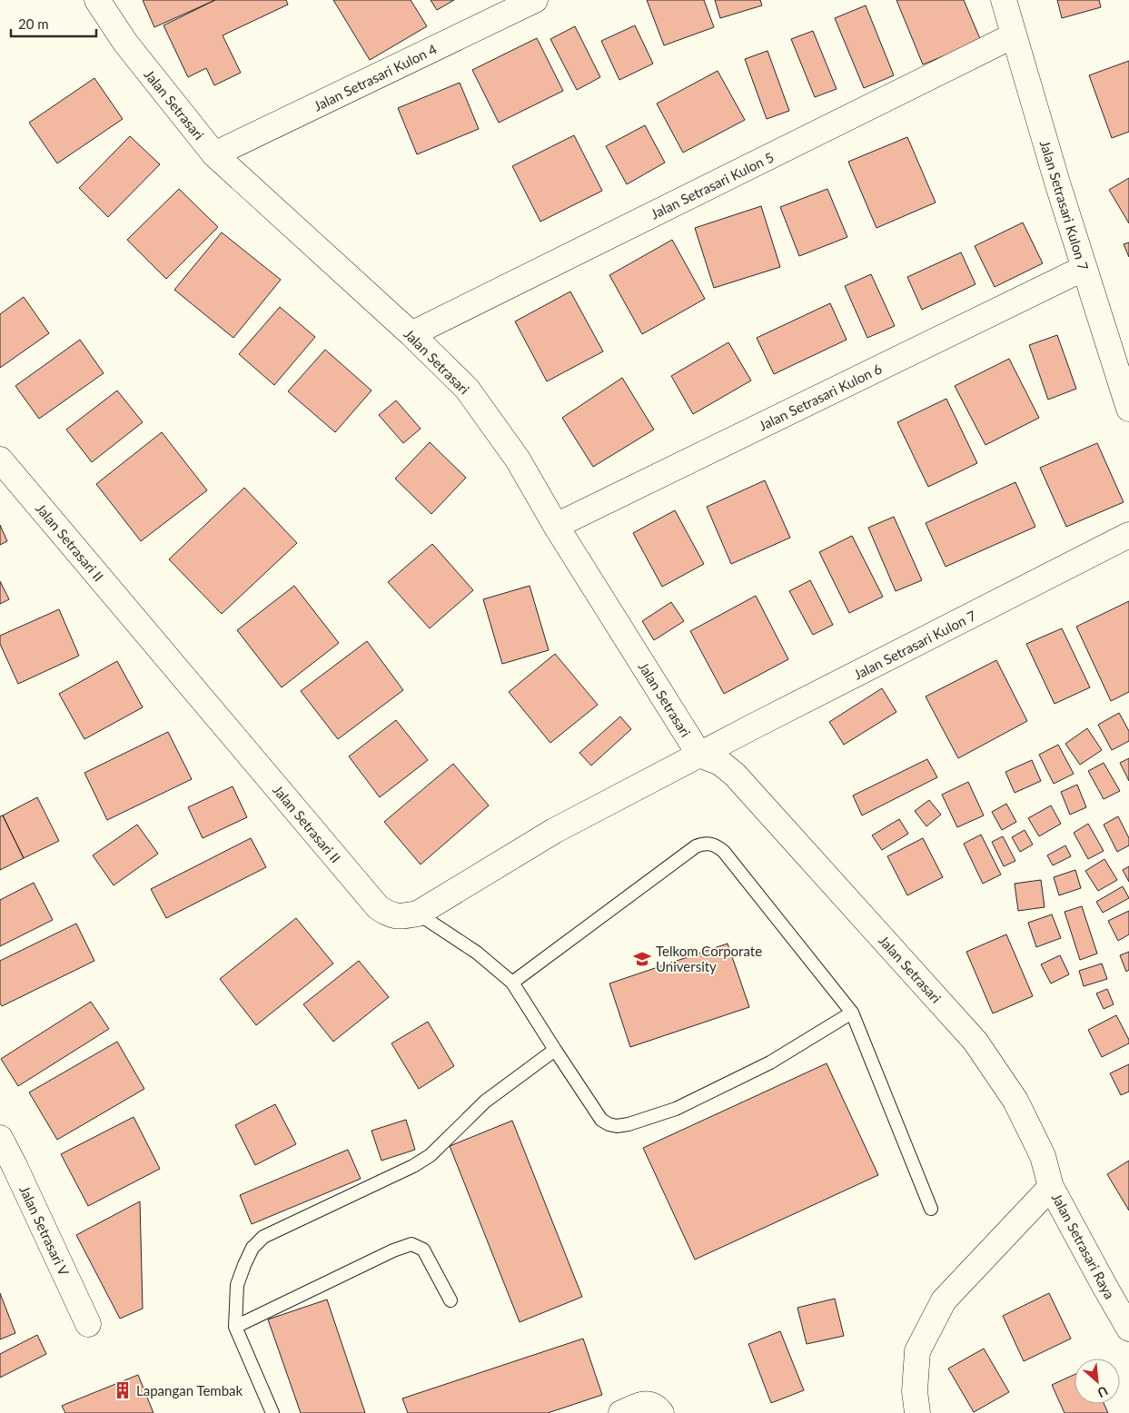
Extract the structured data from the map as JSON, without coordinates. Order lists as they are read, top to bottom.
{
  "streets": {
    "street": [
      "Jalan Setrasari Kulon 4",
      "Jalan Setrasari",
      "Jalan Setrasari Kulon 5",
      "Jalan Setrasari Kulon 7",
      "Jalan Setrasari Kulon 6",
      "Jalan Setrasari II",
      "Jalan Setrasari V",
      "Jalan Setrasari Raya"
    ]
  },
  "crossings": [
    ["Jalan Setrasari Kulon 4", "Jalan Setrasari"],
    ["Jalan Setrasari", "Jalan Setrasari Kulon 5"],
    ["Jalan Setrasari", "Jalan Setrasari Kulon 7"],
    ["Jalan Setrasari", "Jalan Setrasari Kulon 6"],
    ["Jalan Setrasari", "Jalan Setrasari II"],
    ["Jalan Setrasari", "Jalan Setrasari Raya"],
    ["Jalan Setrasari Kulon 5", "Jalan Setrasari Kulon 7"],
    ["Jalan Setrasari Kulon 7", "Jalan Setrasari Kulon 6"],
    ["Jalan Setrasari Kulon 7", "Jalan Setrasari II"]
  ],
  "places": {
    "school or university": ["Telkom Corporate University"],
    "building": ["Lapangan Tembak"]
  },
  "scale_bar": "20 m",
  "north": "bottom right"
}
